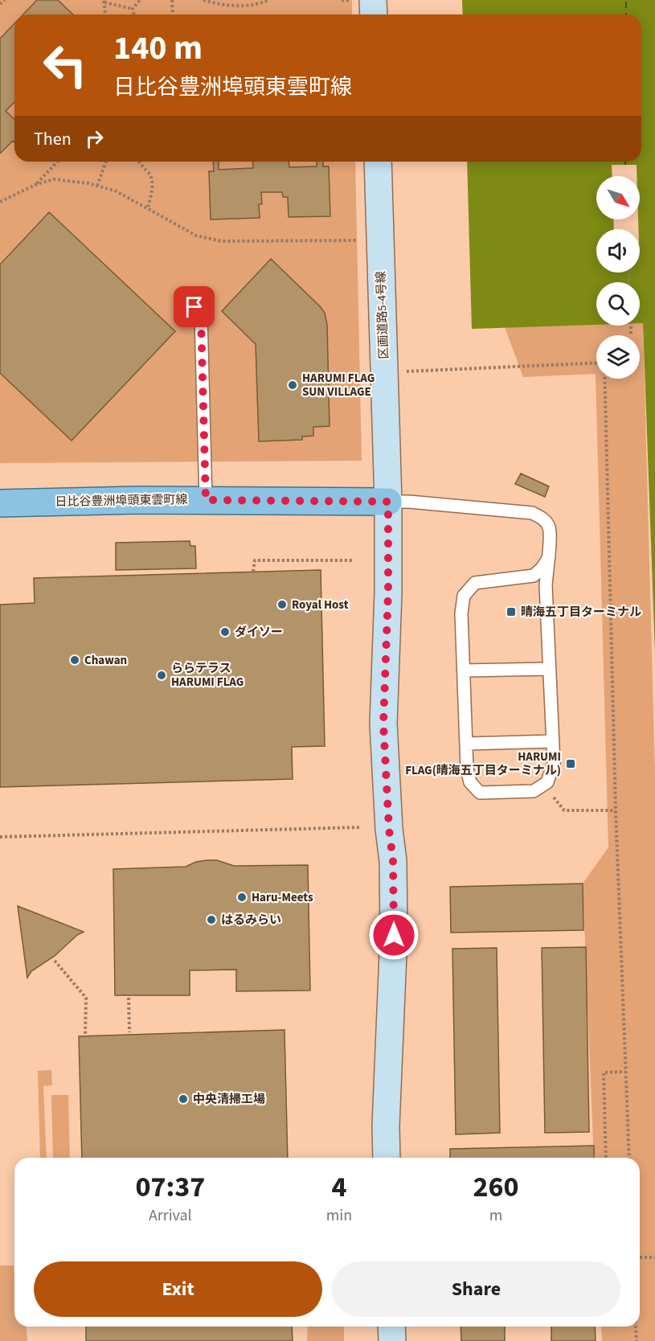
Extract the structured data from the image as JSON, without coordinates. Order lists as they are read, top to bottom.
{
  "streets": {
    "main road": ["日比谷豊洲埠頭東雲町線"],
    "street": ["区画道路5-4号線"]
  },
  "crossings": [
    ["区画道路5-4号線", "日比谷豊洲埠頭東雲町線"]
  ],
  "places": {
    "other": [
      "HARUMI FLAG SUN VILLAGE",
      "Royal Host",
      "ダイソー",
      "Chawan",
      "ららテラス HARUMI FLAG",
      "Haru-Meets",
      "はるみらい",
      "中央清掃工場"
    ],
    "transit": ["晴海五丁目ターミナル", "HARUMI FLAG(晴海五丁目ターミナル)"]
  },
  "north": "bottom right",
  "page": {
    "turn": ["140 m", "日比谷豊洲埠頭東雲町線"],
    "then": "Then",
    "eta": [
      "07:37",
      "Arrival",
      "4",
      "min",
      "260",
      "m"
    ],
    "buttons": ["Exit", "Share"]
  }
}
